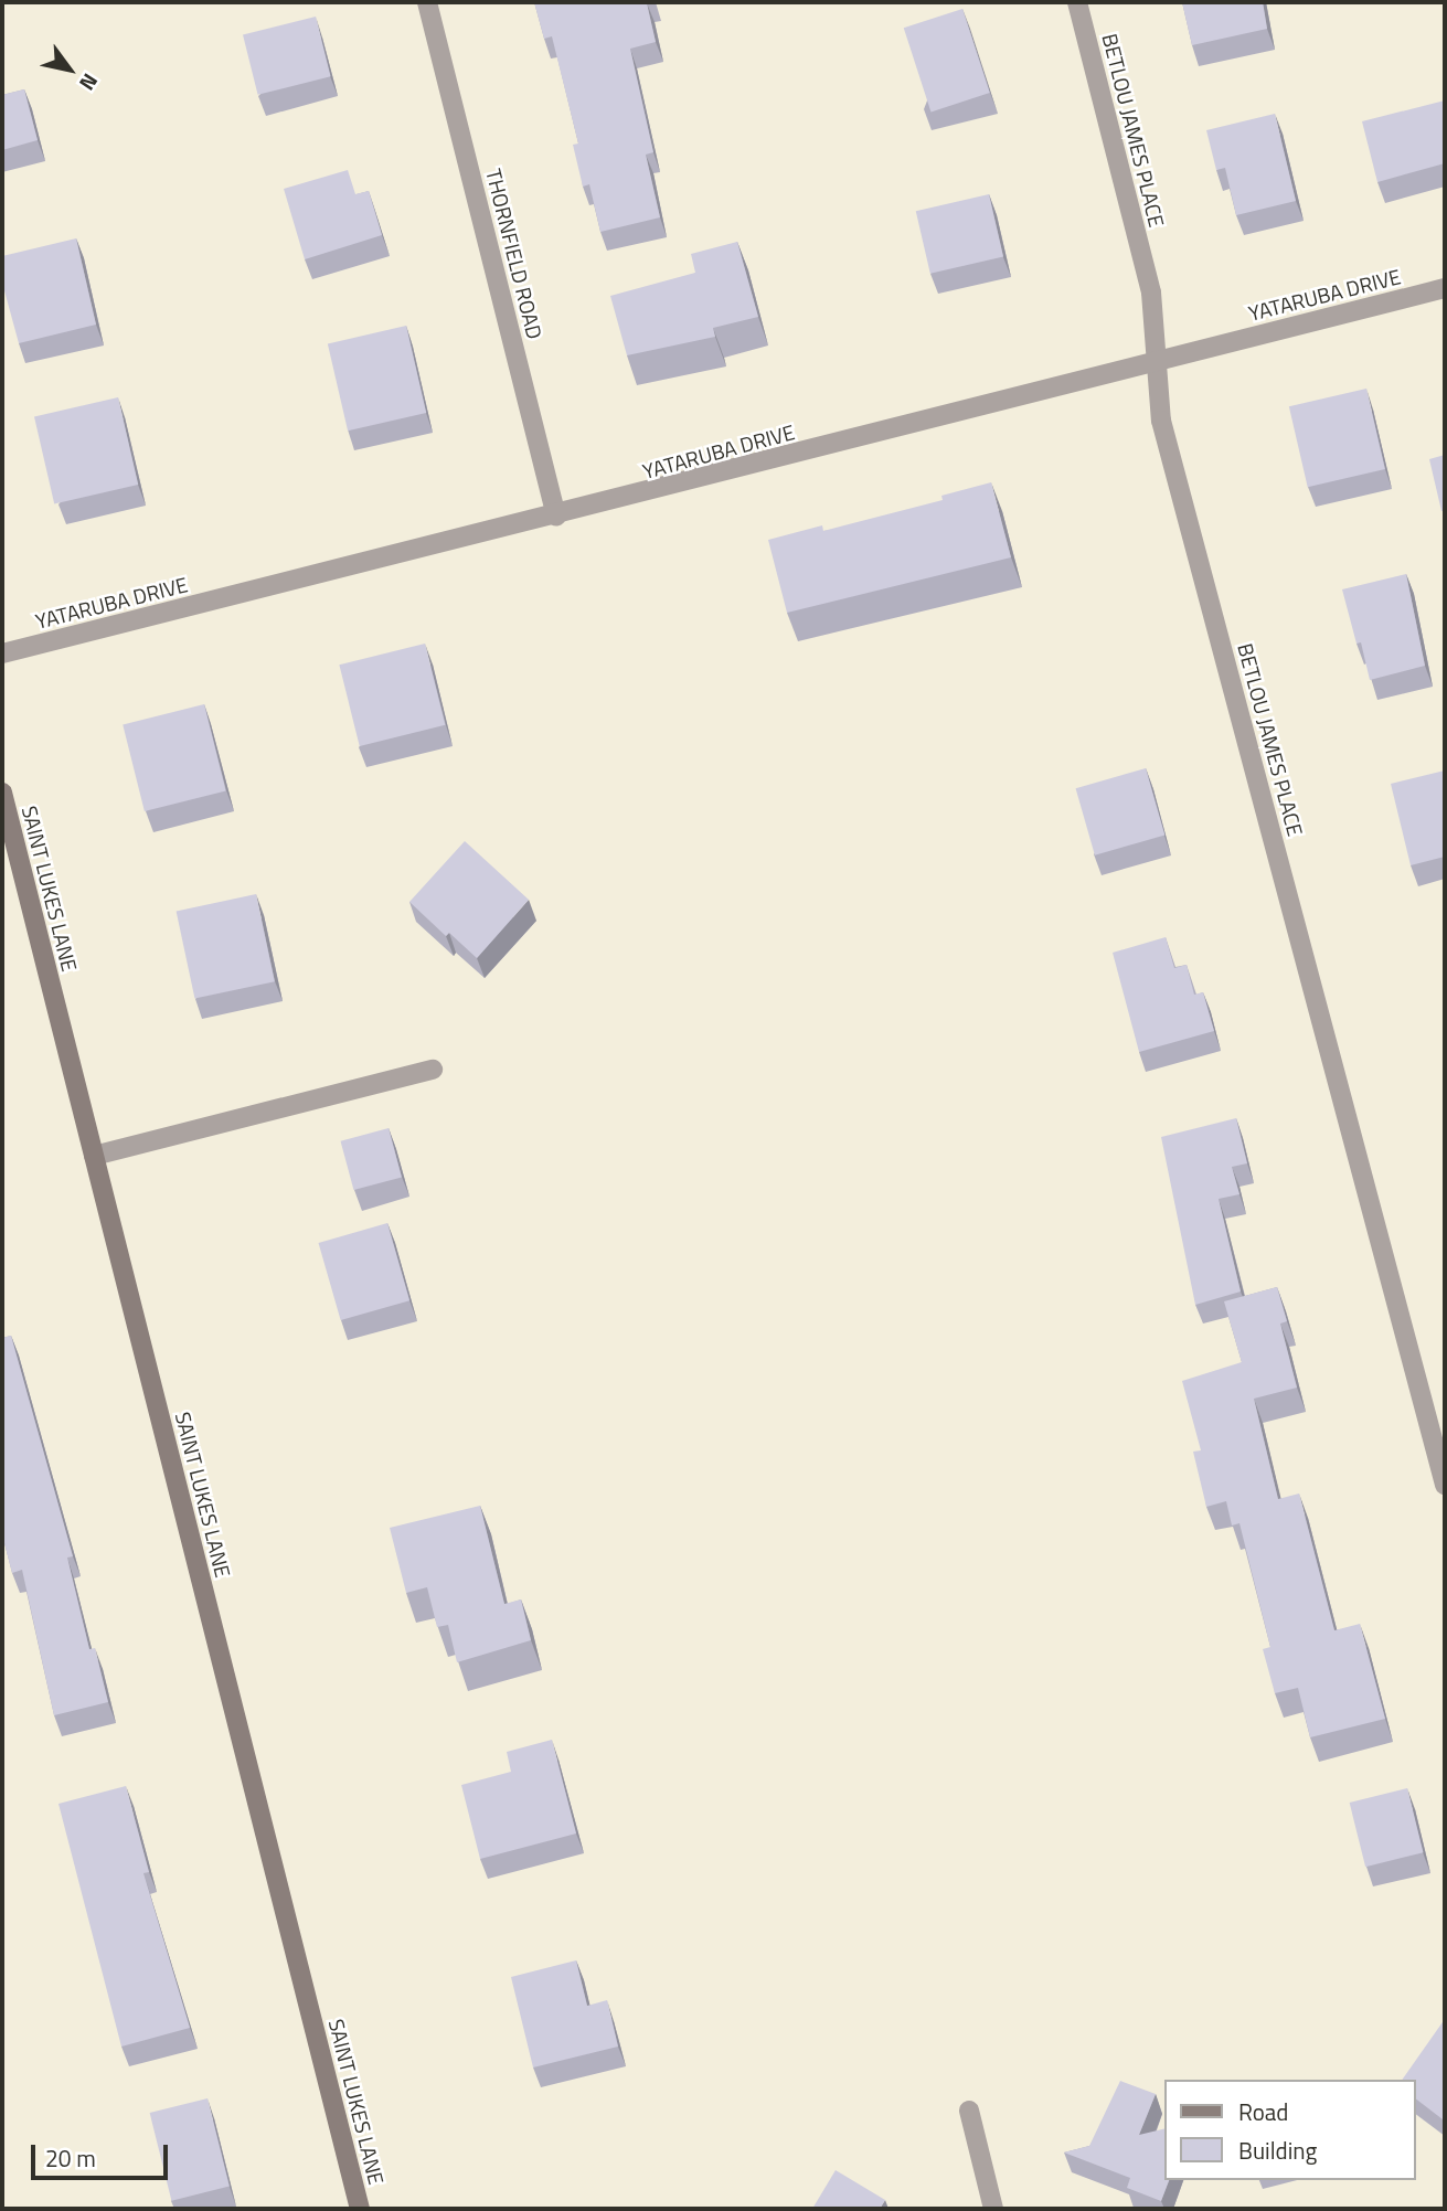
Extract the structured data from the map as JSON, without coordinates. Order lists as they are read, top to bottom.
{
  "streets": {
    "street": [
      "BETLOU JAMES PLACE",
      "THORNFIELD ROAD",
      "YATARUBA DRIVE",
      "SAINT LUKES LANE"
    ]
  },
  "crossings": [
    ["BETLOU JAMES PLACE", "YATARUBA DRIVE"],
    ["THORNFIELD ROAD", "YATARUBA DRIVE"]
  ],
  "legend": ["Road", "Building"],
  "scale_bar": "20 m",
  "north": "bottom right"
}
